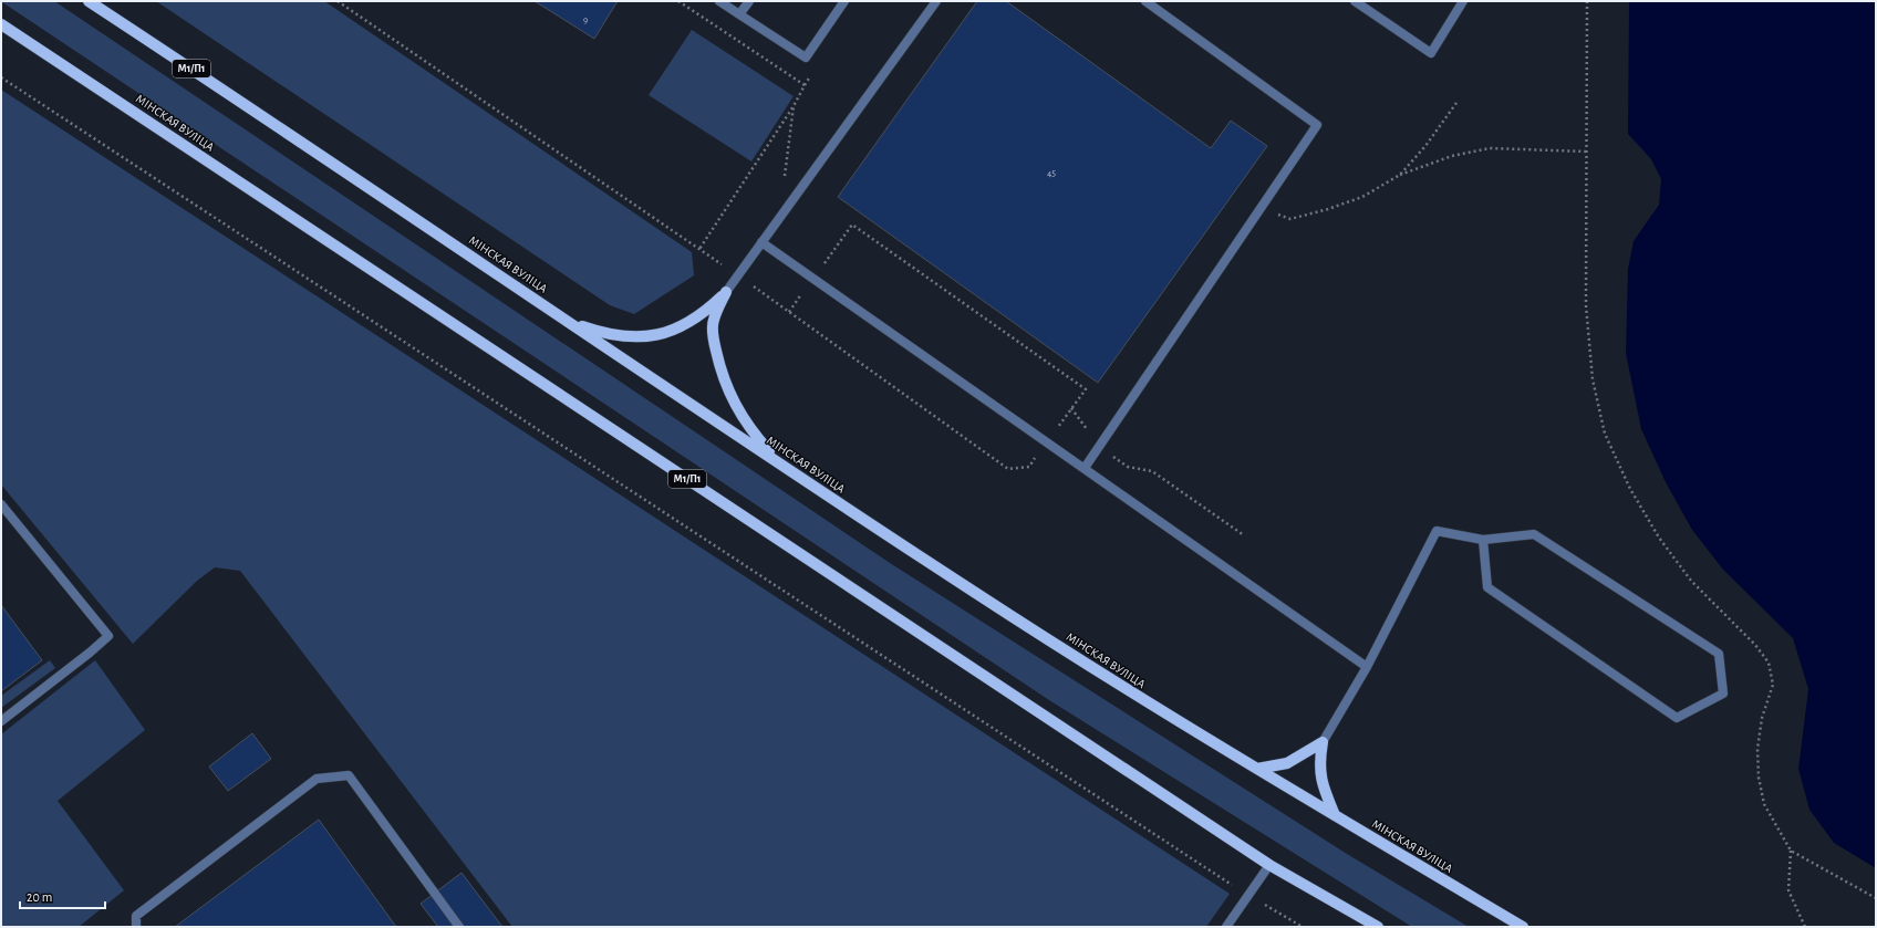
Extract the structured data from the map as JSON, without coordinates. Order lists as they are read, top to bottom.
{
  "streets": {
    "main road": ["М1/П1", "МІНСКАЯ ВУЛІЦА"]
  },
  "house_numbers": ["9", "45"],
  "scale_bar": "20 m"
}
